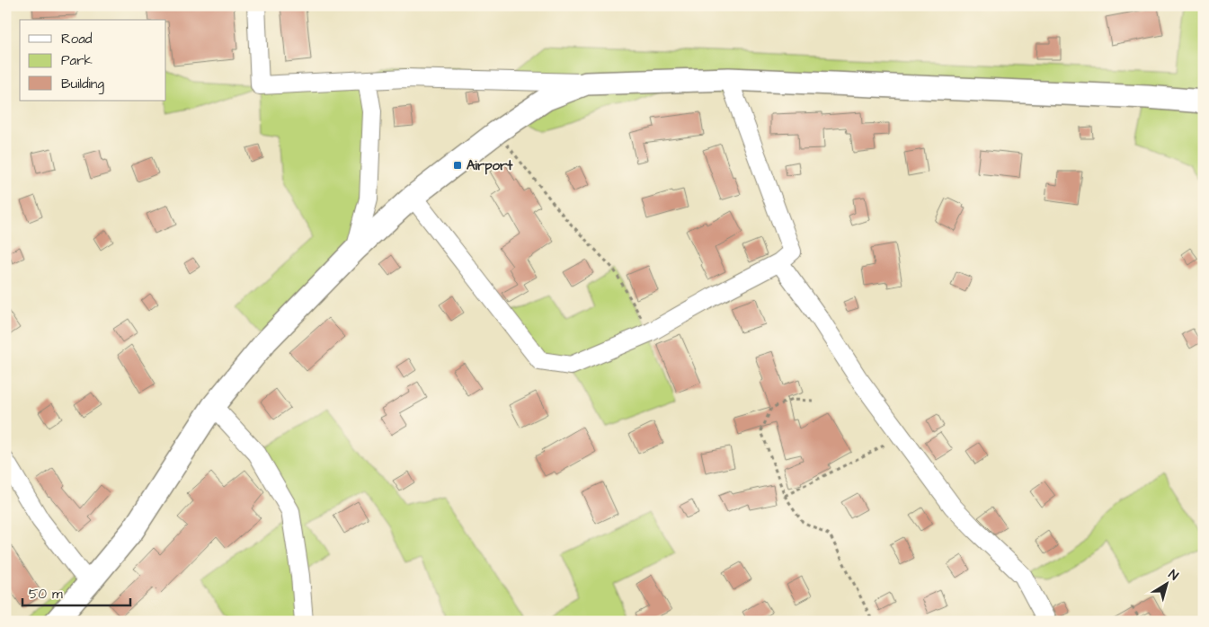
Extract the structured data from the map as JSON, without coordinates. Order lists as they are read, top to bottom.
{
  "places": {
    "transit": ["Airport"]
  },
  "legend": ["Road", "Park", "Building"],
  "scale_bar": "50 m",
  "north": "top right"
}
